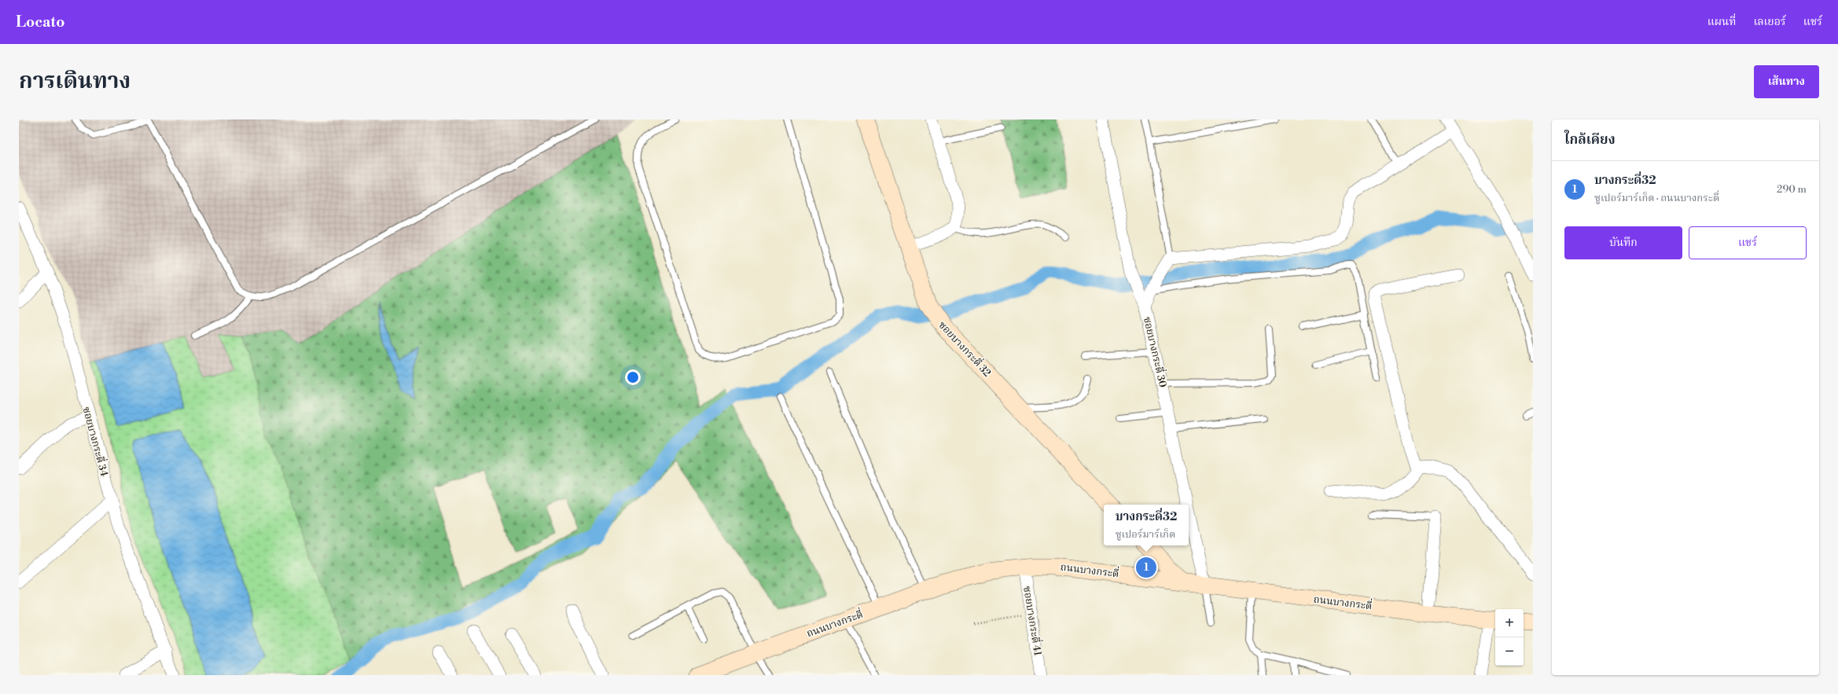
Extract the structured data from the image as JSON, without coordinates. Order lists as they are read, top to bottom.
{
  "streets": {
    "street": [
      "ซอยบางกระดี่ 32",
      "ซอยบางกระดี่ 30",
      "ซอยบางกระดี่ 34",
      "ถนนบางกระดี่",
      "ซอยบางกระดี่ 41"
    ]
  },
  "crossings": [
    ["ซอยบางกระดี่ 30", "ถนนบางกระดี่"],
    ["ถนนบางกระดี่", "ซอยบางกระดี่ 41"]
  ],
  "page": {
    "header": "Locato",
    "nav": ["แผนที่", "เลเยอร์", "แชร์"],
    "title": "การเดินทาง",
    "buttons": [
      "เส้นทาง",
      ["บันทึก", "แชร์"]
    ],
    "heading": "ใกล้เคียง",
    "list": [
      {
        "mark": "1",
        "name": "บางกระดี่32",
        "note": "ซูเปอร์มาร์เก็ต · ถนนบางกระดี่",
        "value": "290 m"
      }
    ],
    "popup": ["บางกระดี่32", "ซูเปอร์มาร์เก็ต"],
    "pins": "1",
    "map_buttons": ["+", "−"]
  }
}
